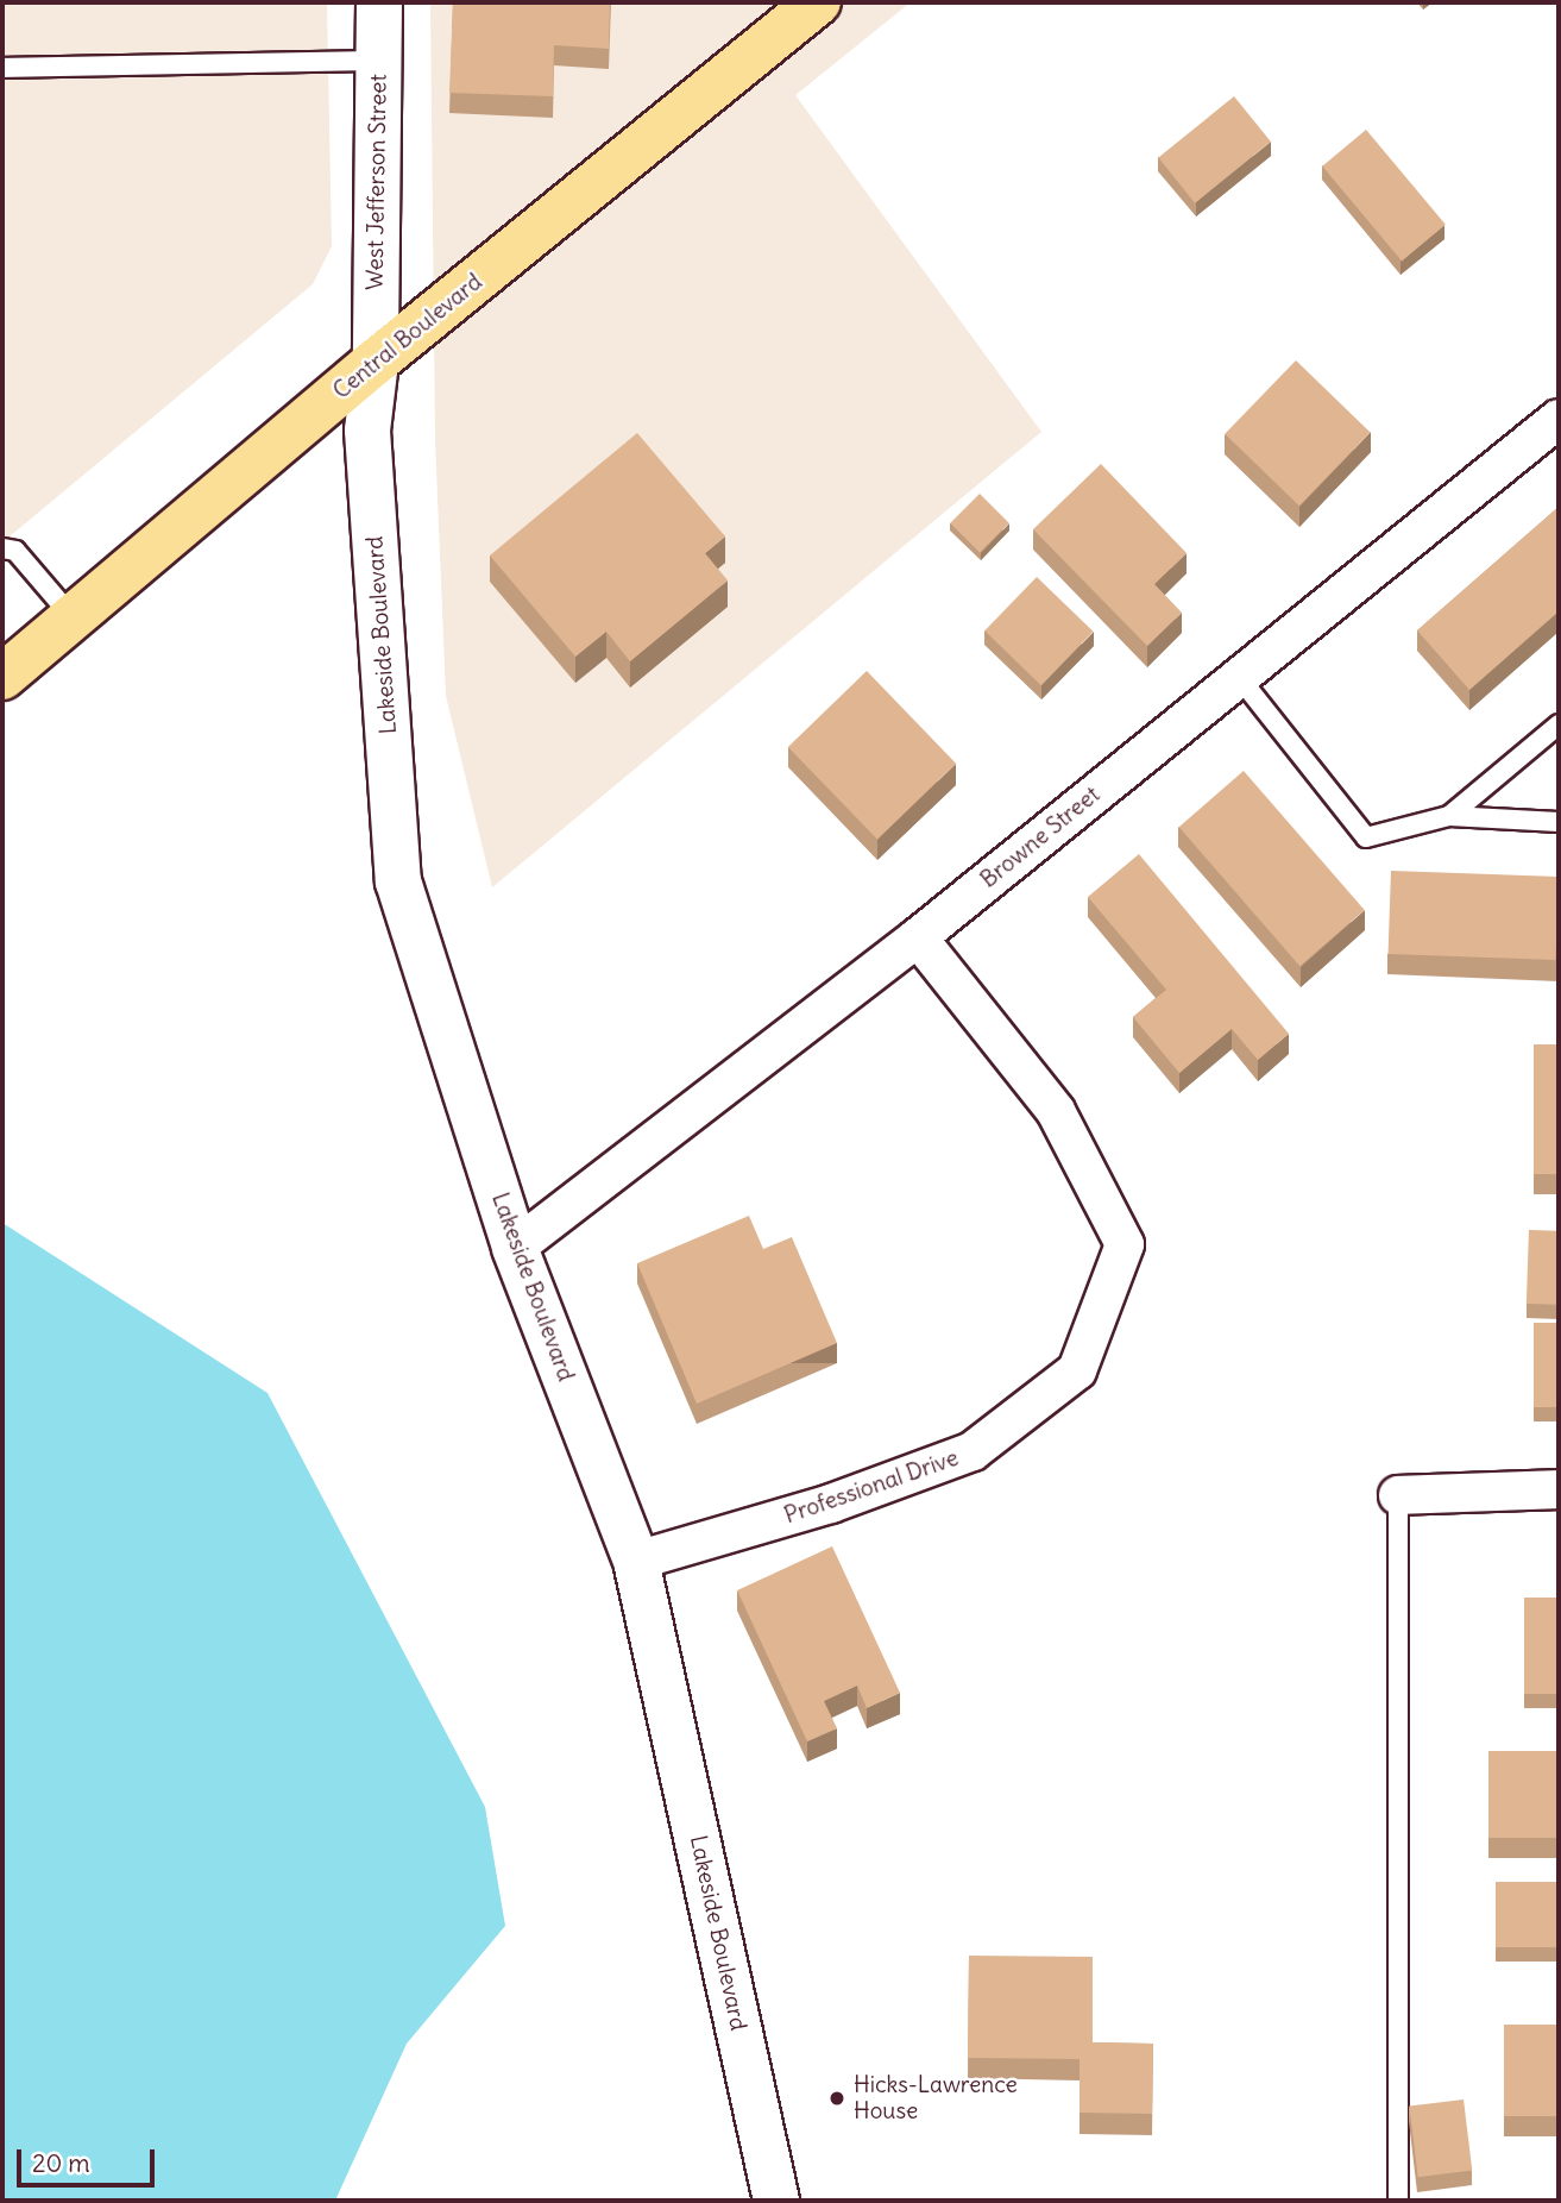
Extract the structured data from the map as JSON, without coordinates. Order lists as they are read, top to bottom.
{
  "streets": {
    "main road": ["Central Boulevard"],
    "street": [
      "West Jefferson Street",
      "Lakeside Boulevard",
      "Browne Street",
      "Professional Drive"
    ]
  },
  "crossings": [
    ["West Jefferson Street", "Central Boulevard"],
    ["West Jefferson Street", "Lakeside Boulevard"],
    ["Central Boulevard", "Lakeside Boulevard"],
    ["Lakeside Boulevard", "Browne Street"],
    ["Lakeside Boulevard", "Professional Drive"],
    ["Browne Street", "Professional Drive"]
  ],
  "places": ["Hicks-Lawrence House"],
  "scale_bar": "20 m"
}
